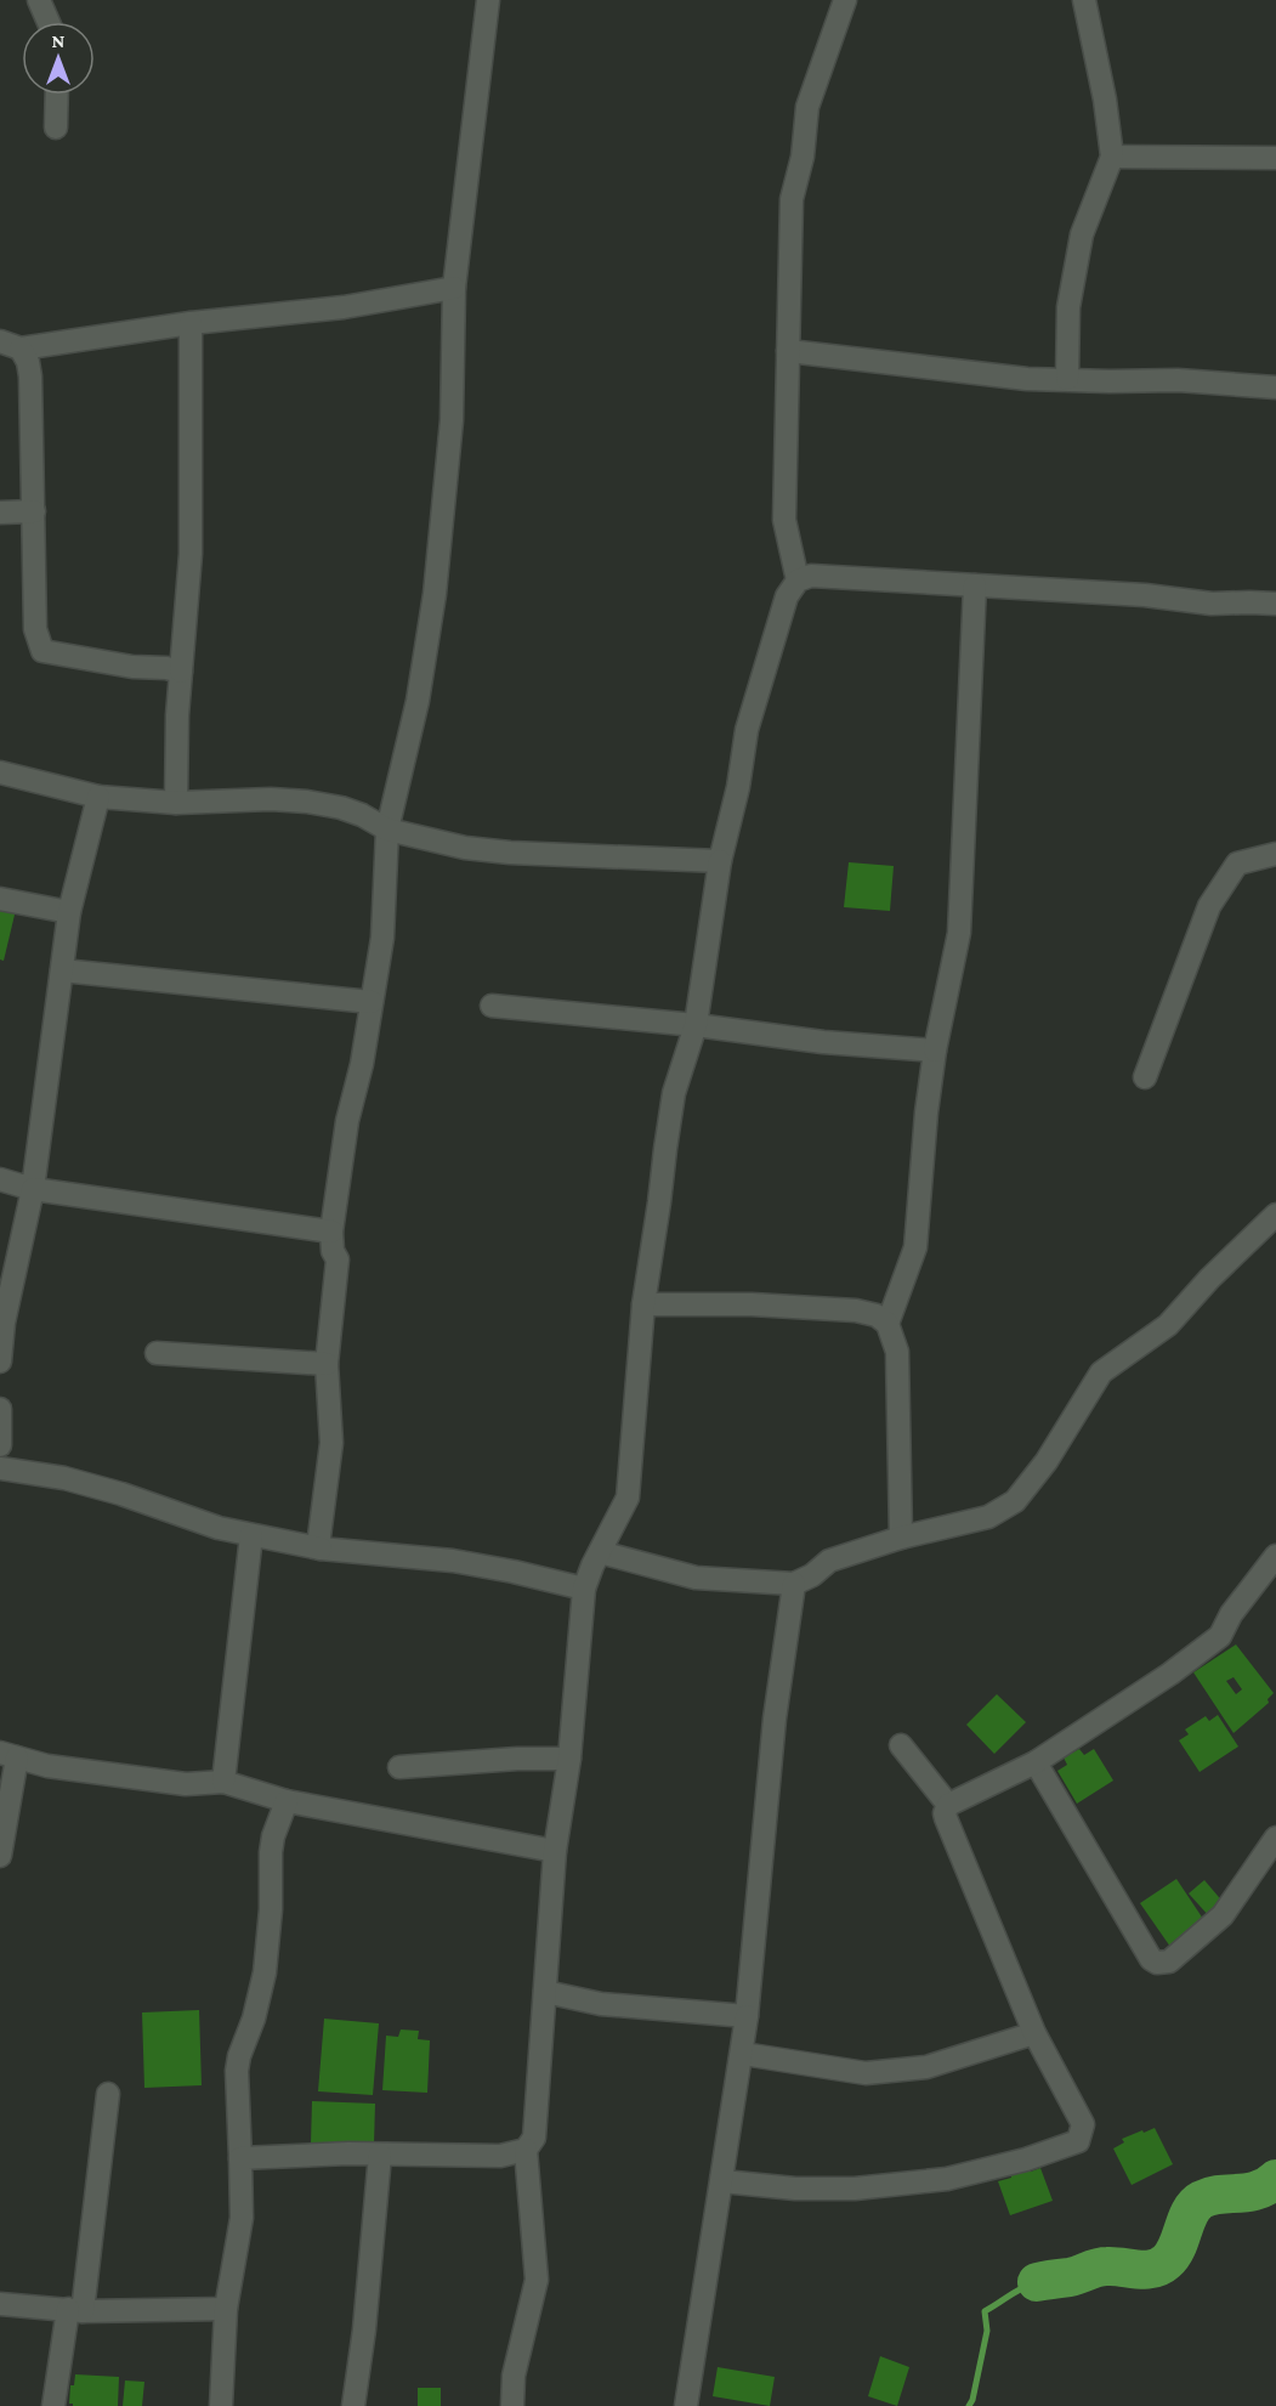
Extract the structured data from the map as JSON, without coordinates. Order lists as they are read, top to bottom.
{
  "north": "top"
}
